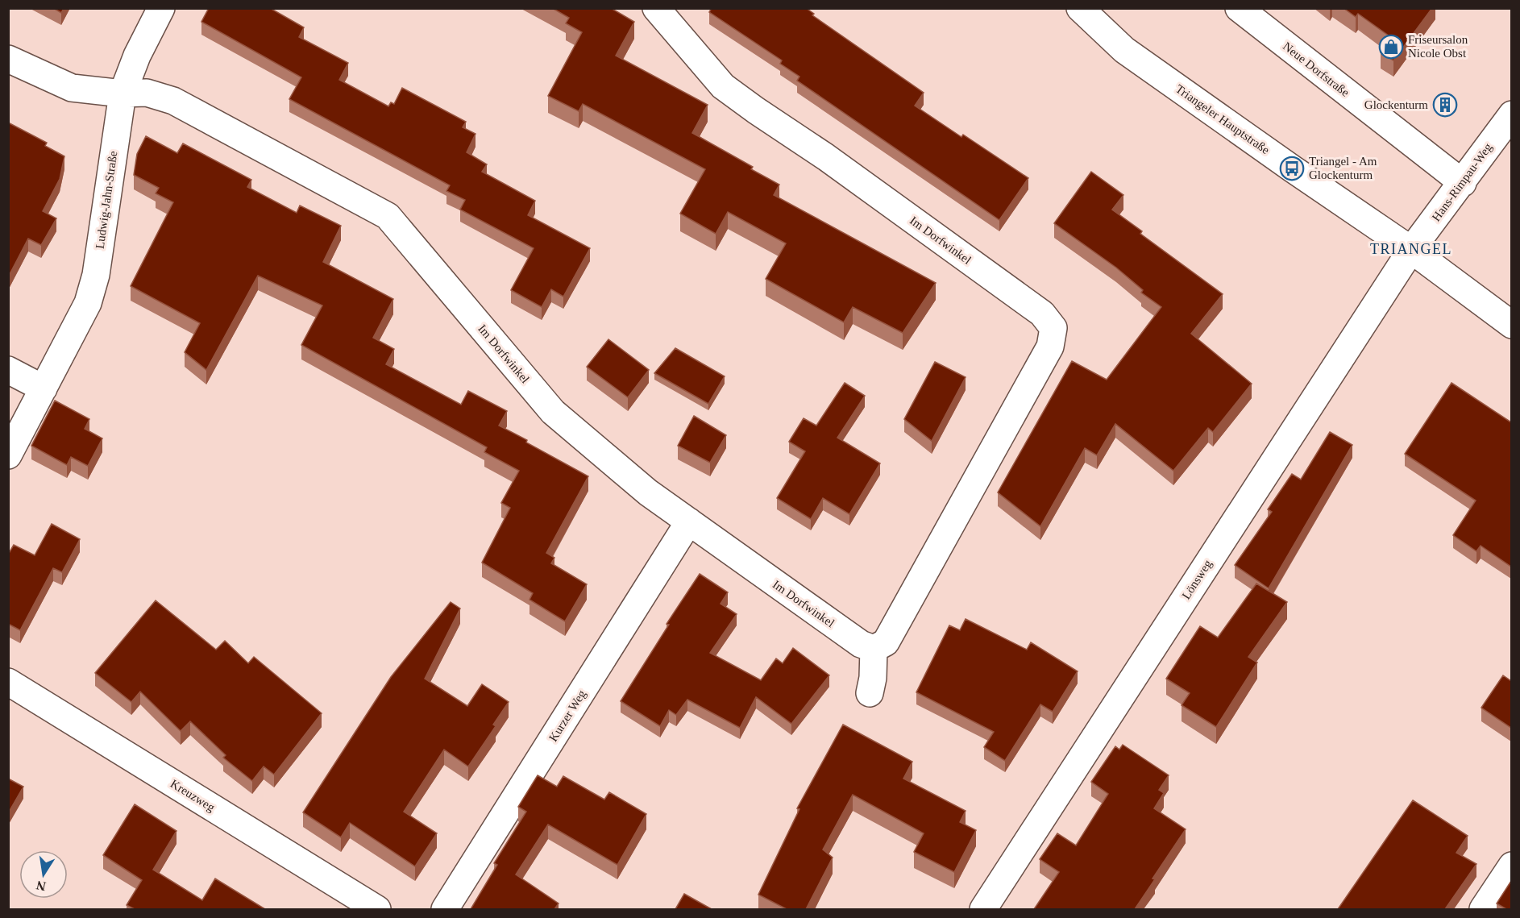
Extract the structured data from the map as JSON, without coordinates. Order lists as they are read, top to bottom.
{
  "streets": {
    "street": [
      "Neue Dorfstraße",
      "Triangeler Hauptstraße",
      "Hans-Rimpau-Weg",
      "Ludwig-Jahn-Straße",
      "Im Dorfwinkel",
      "Lönsweg",
      "Kurzer Weg",
      "Kreuzweg"
    ]
  },
  "crossings": [
    ["Neue Dorfstraße", "Hans-Rimpau-Weg"],
    ["Triangeler Hauptstraße", "Hans-Rimpau-Weg"],
    ["Triangeler Hauptstraße", "Lönsweg"],
    ["Hans-Rimpau-Weg", "Lönsweg"],
    ["Ludwig-Jahn-Straße", "Im Dorfwinkel"],
    ["Im Dorfwinkel", "Kurzer Weg"]
  ],
  "districts": ["TRIANGEL"],
  "places": {
    "shop": ["Friseursalon Nicole Obst"],
    "building": ["Glockenturm"],
    "bus stop": ["Triangel - Am Glockenturm"]
  },
  "north": "bottom"
}
